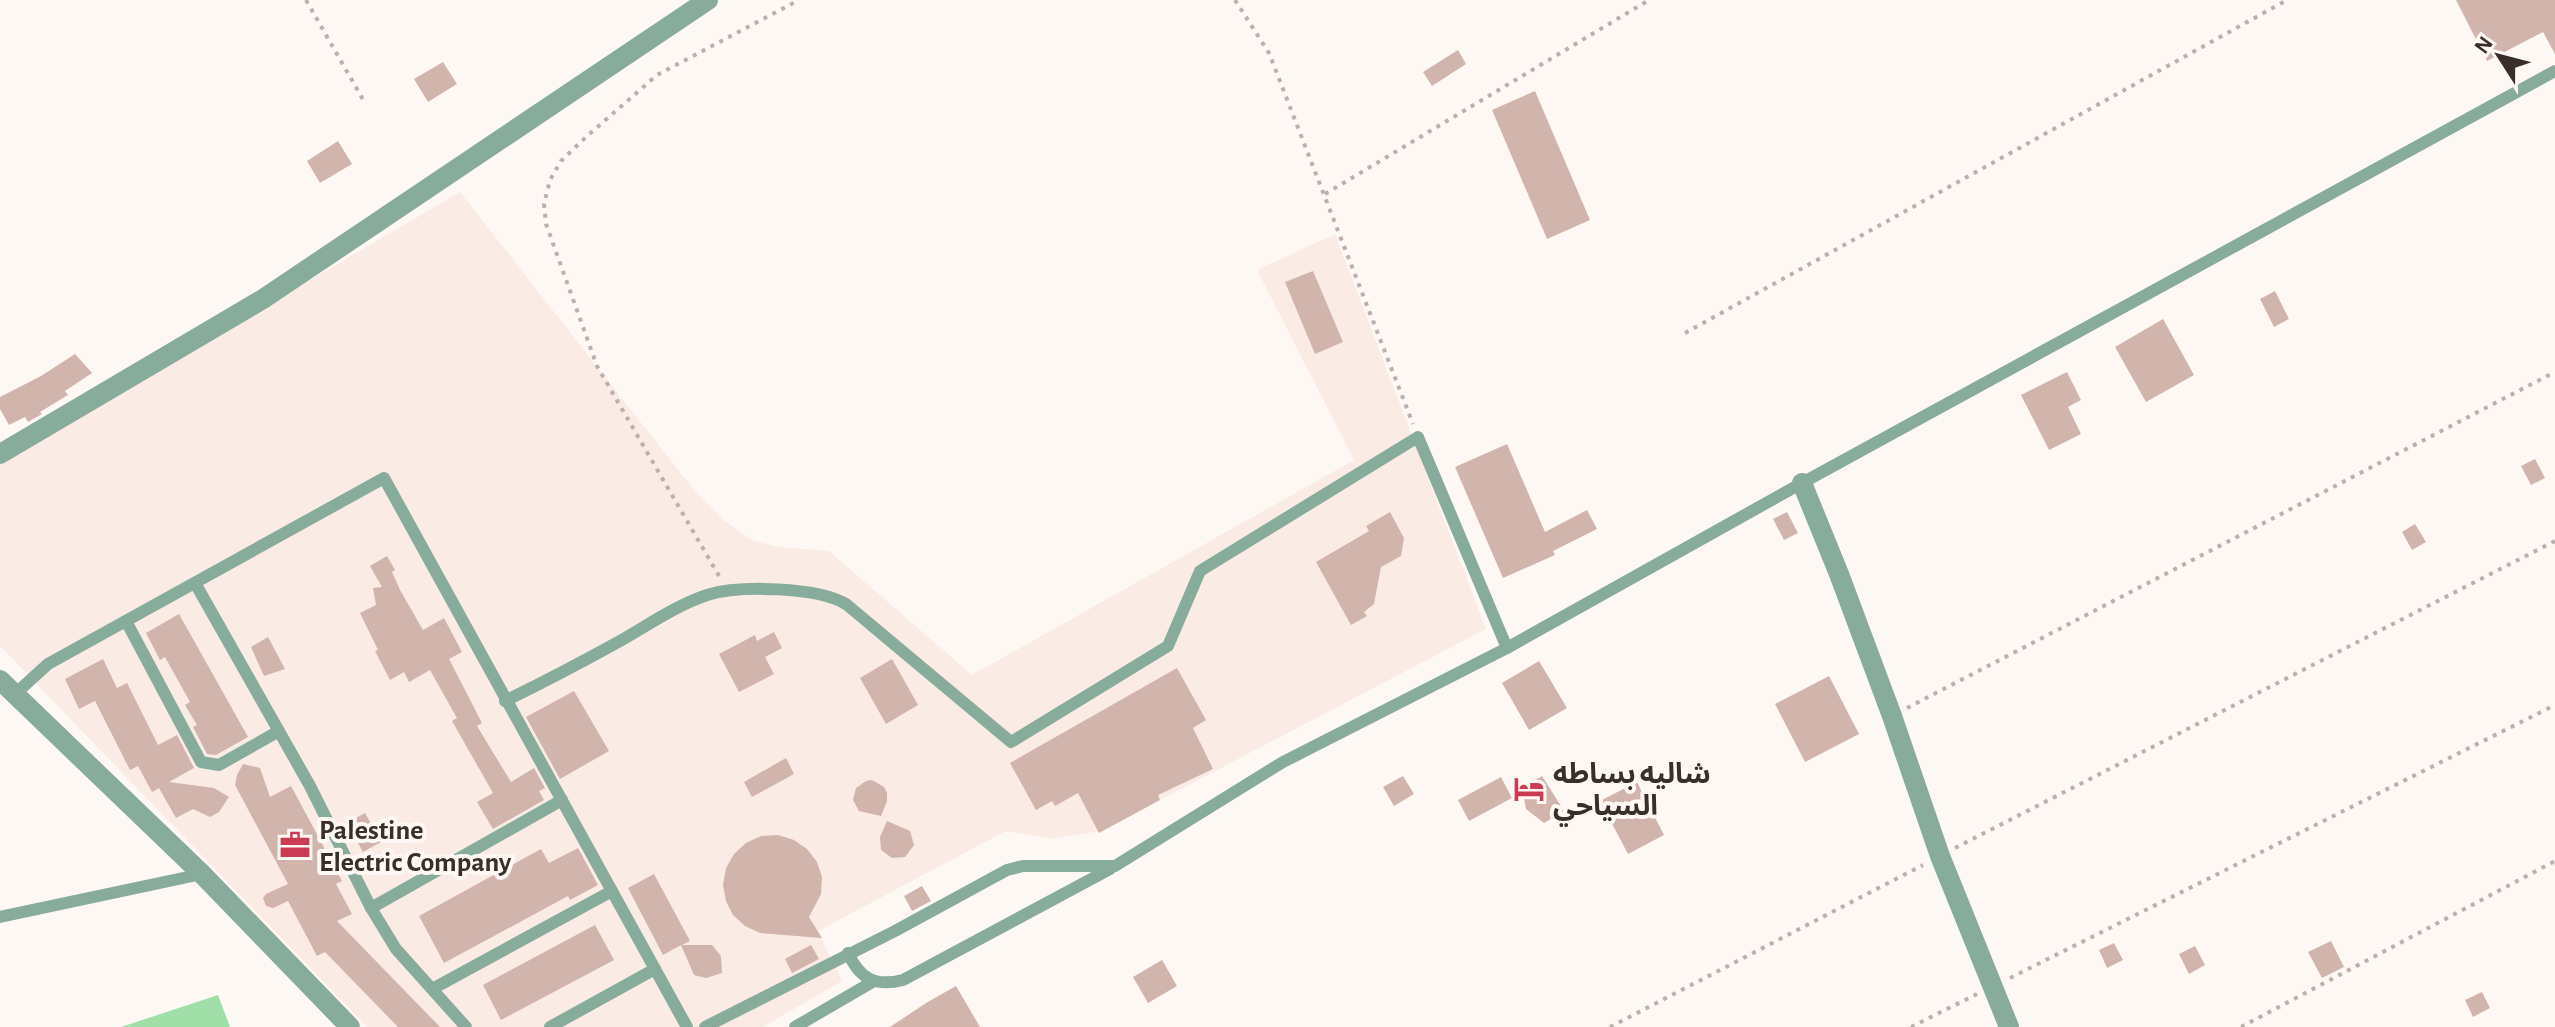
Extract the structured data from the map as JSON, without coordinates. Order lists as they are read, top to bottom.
{
  "places": {
    "hotel": ["شاليه بساطه السياحي"],
    "office": ["Palestine Electric Company"]
  },
  "north": "top left"
}
